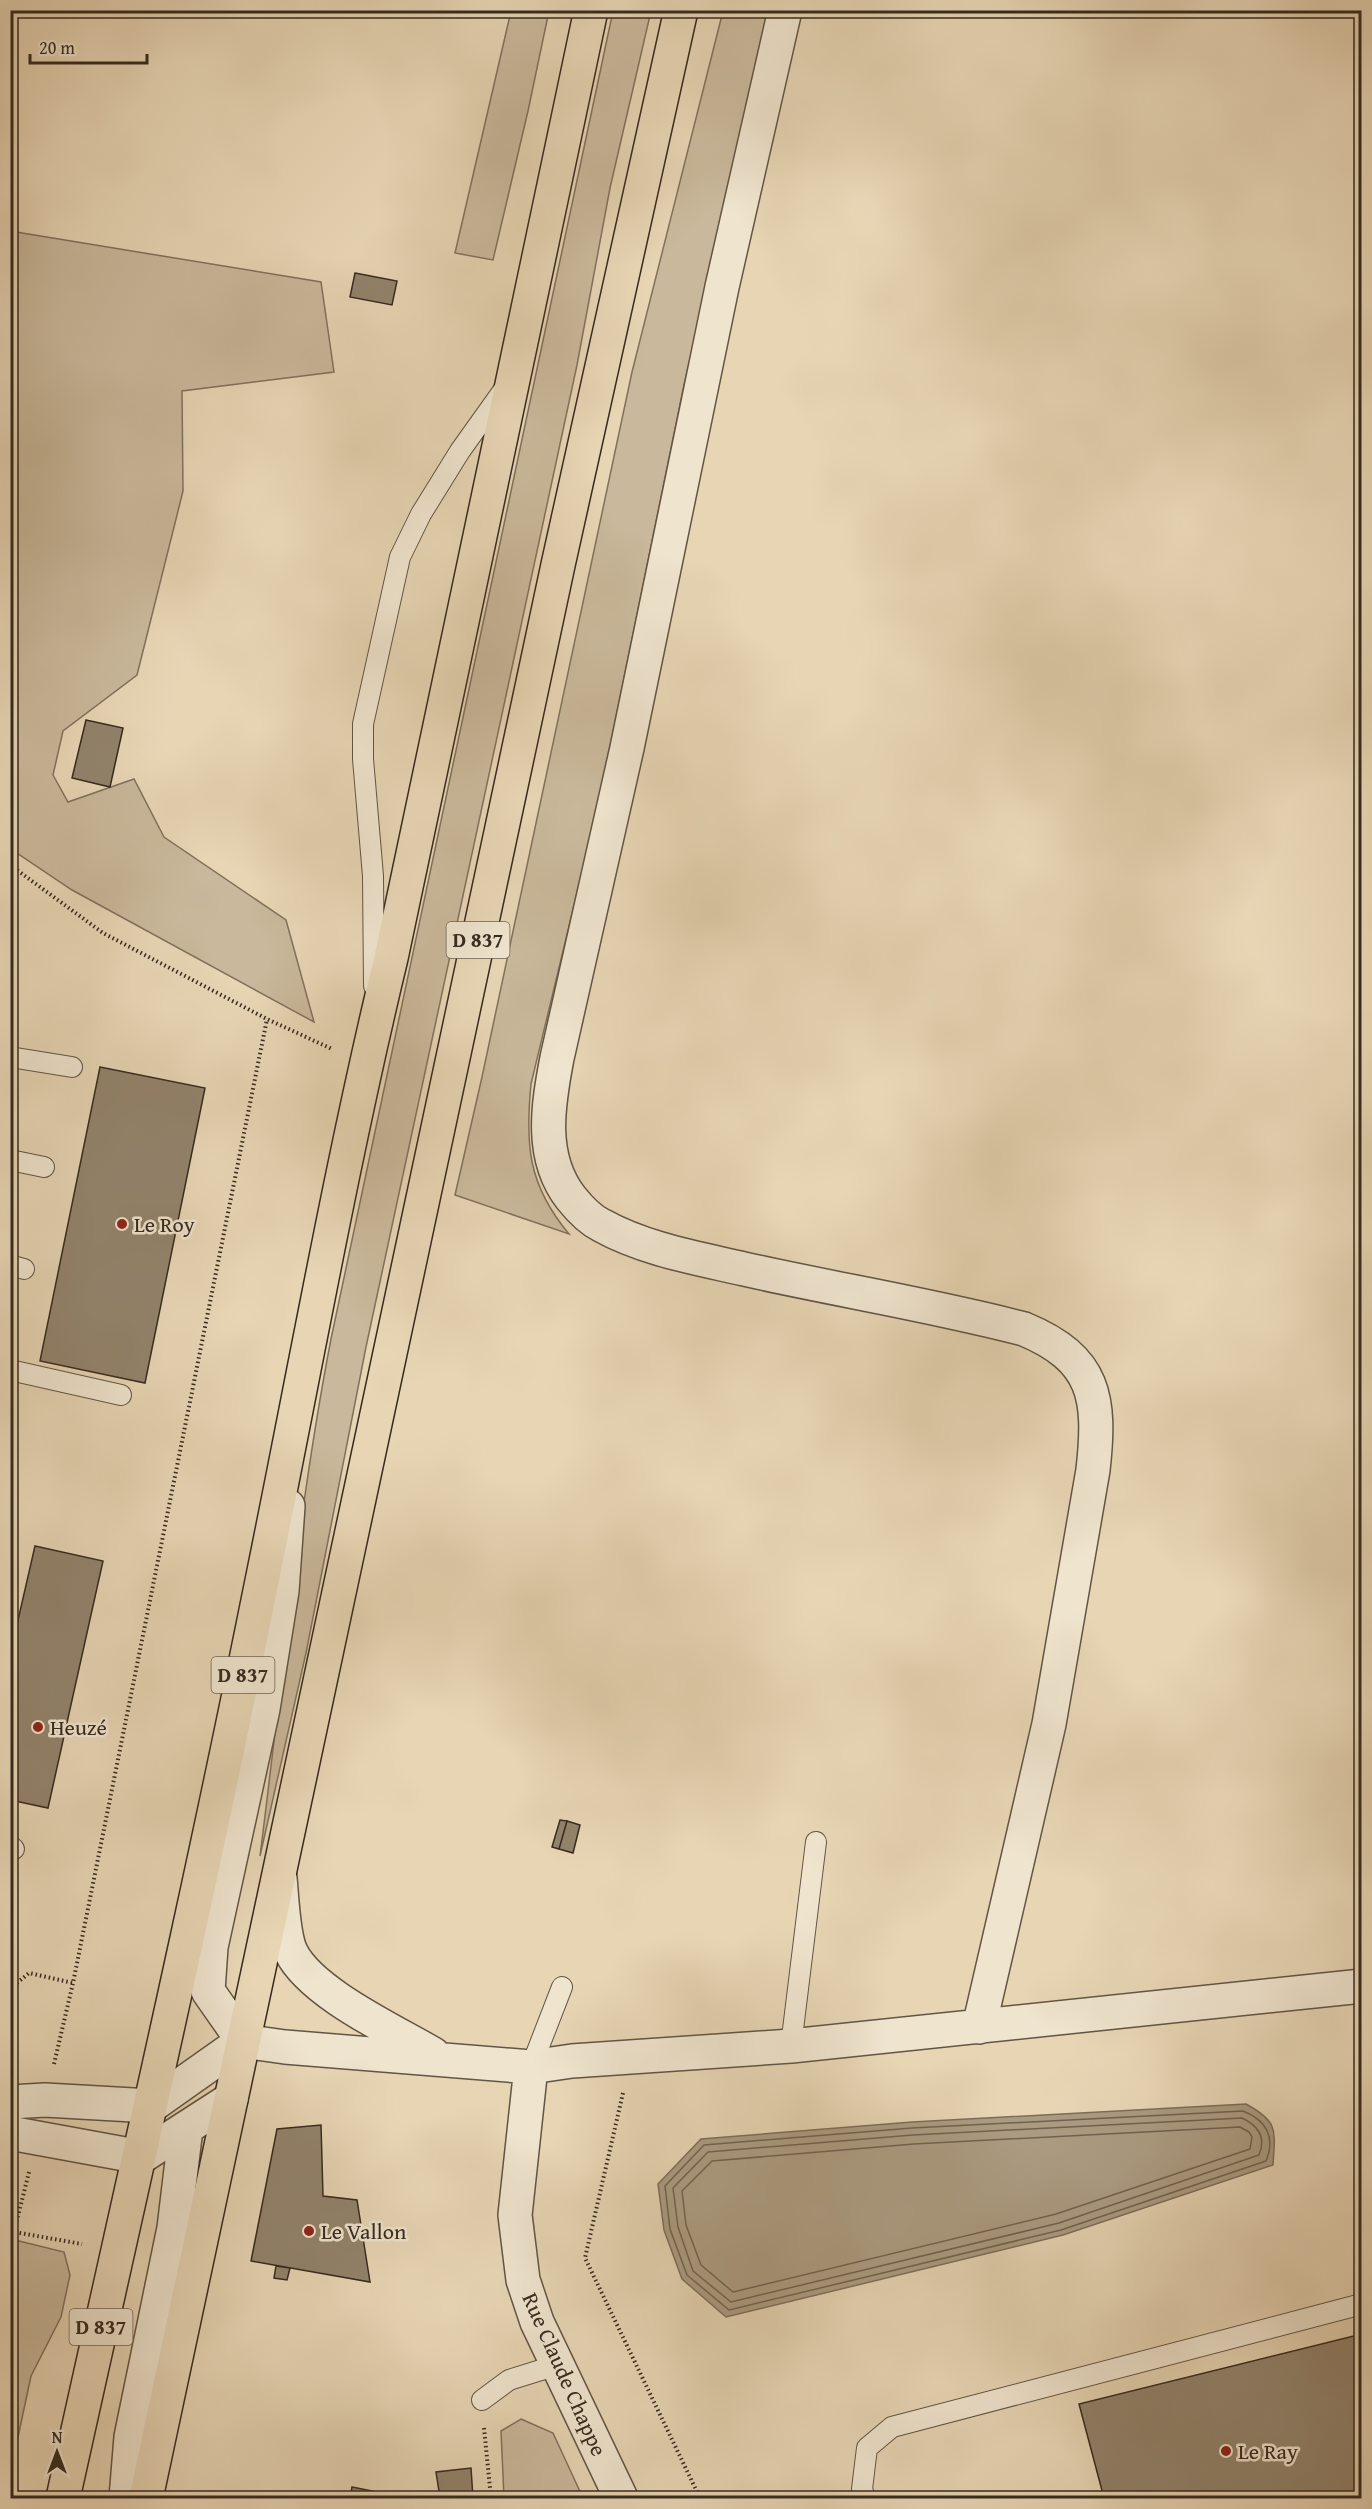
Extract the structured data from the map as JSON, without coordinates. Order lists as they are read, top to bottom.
{
  "streets": {
    "main road": ["D 837"],
    "street": ["Rue Claude Chappe"]
  },
  "places": [
    "Le Roy",
    "Heuzé",
    "Le Vallon",
    "Le Ray"
  ],
  "scale_bar": "20 m",
  "north": "top"
}
